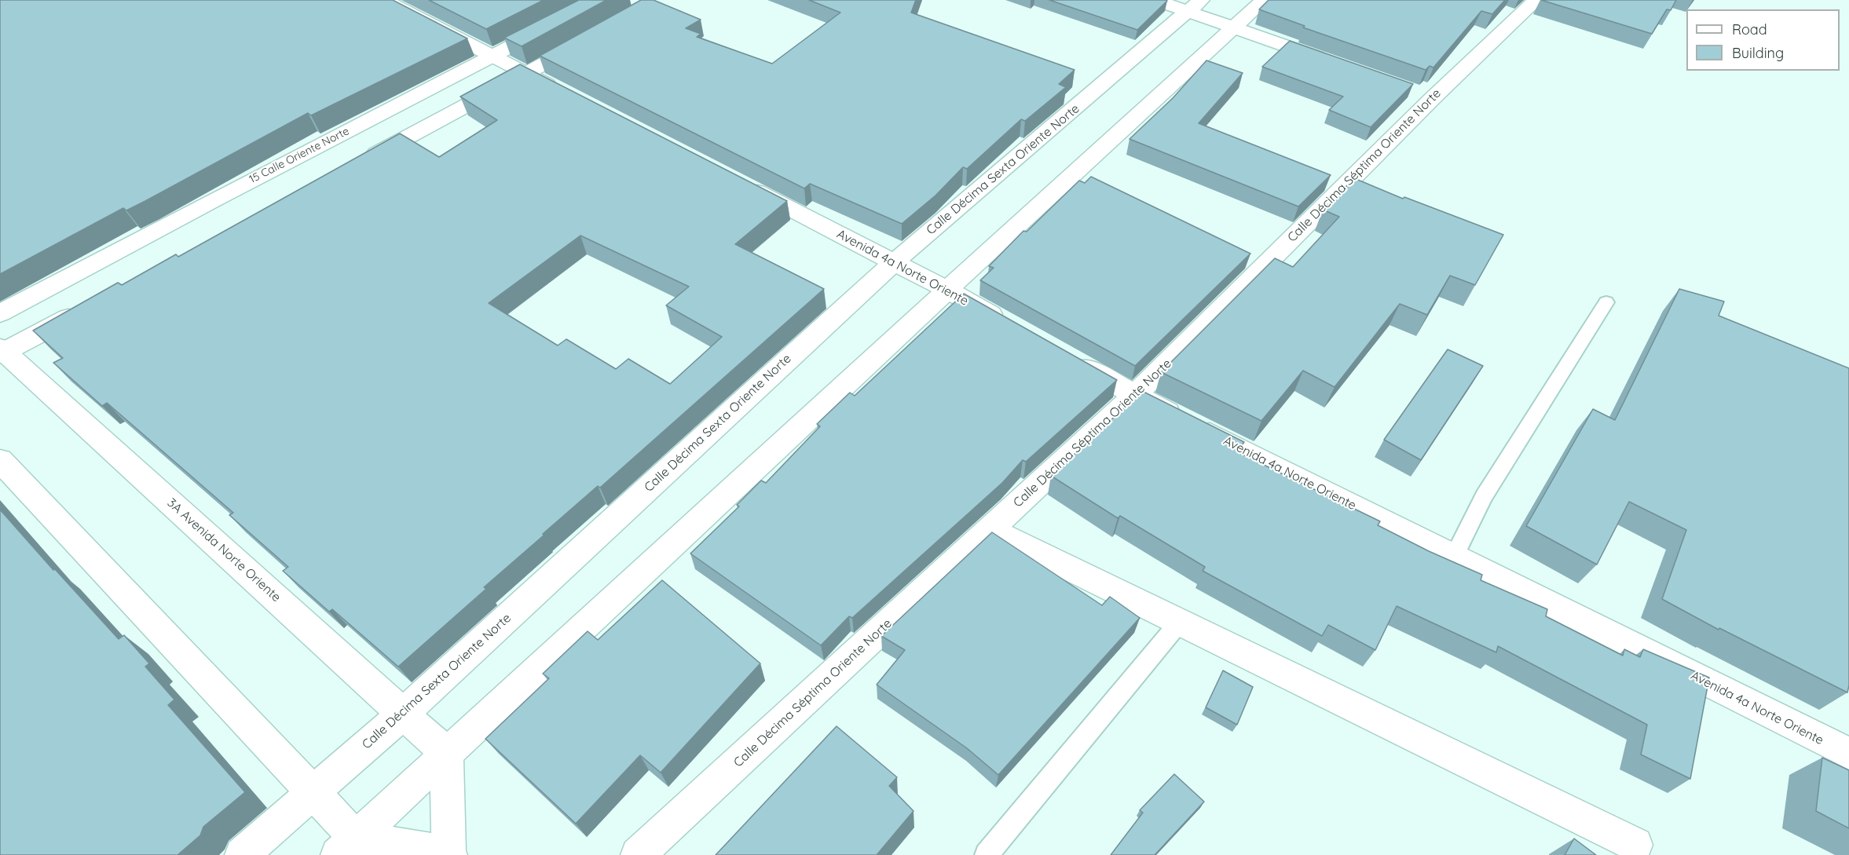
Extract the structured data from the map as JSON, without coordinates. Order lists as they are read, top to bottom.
{
  "streets": {
    "street": [
      "15 Calle Oriente Norte",
      "Calle Décima Séptima Oriente Norte",
      "Calle Décima Sexta Oriente Norte",
      "Avenida 4a Norte Oriente",
      "3A Avenida Norte Oriente"
    ]
  },
  "crossings": [
    ["Calle Décima Séptima Oriente Norte", "Avenida 4a Norte Oriente"],
    ["Calle Décima Sexta Oriente Norte", "Avenida 4a Norte Oriente"],
    ["Calle Décima Sexta Oriente Norte", "3A Avenida Norte Oriente"]
  ],
  "legend": ["Road", "Building"]
}
